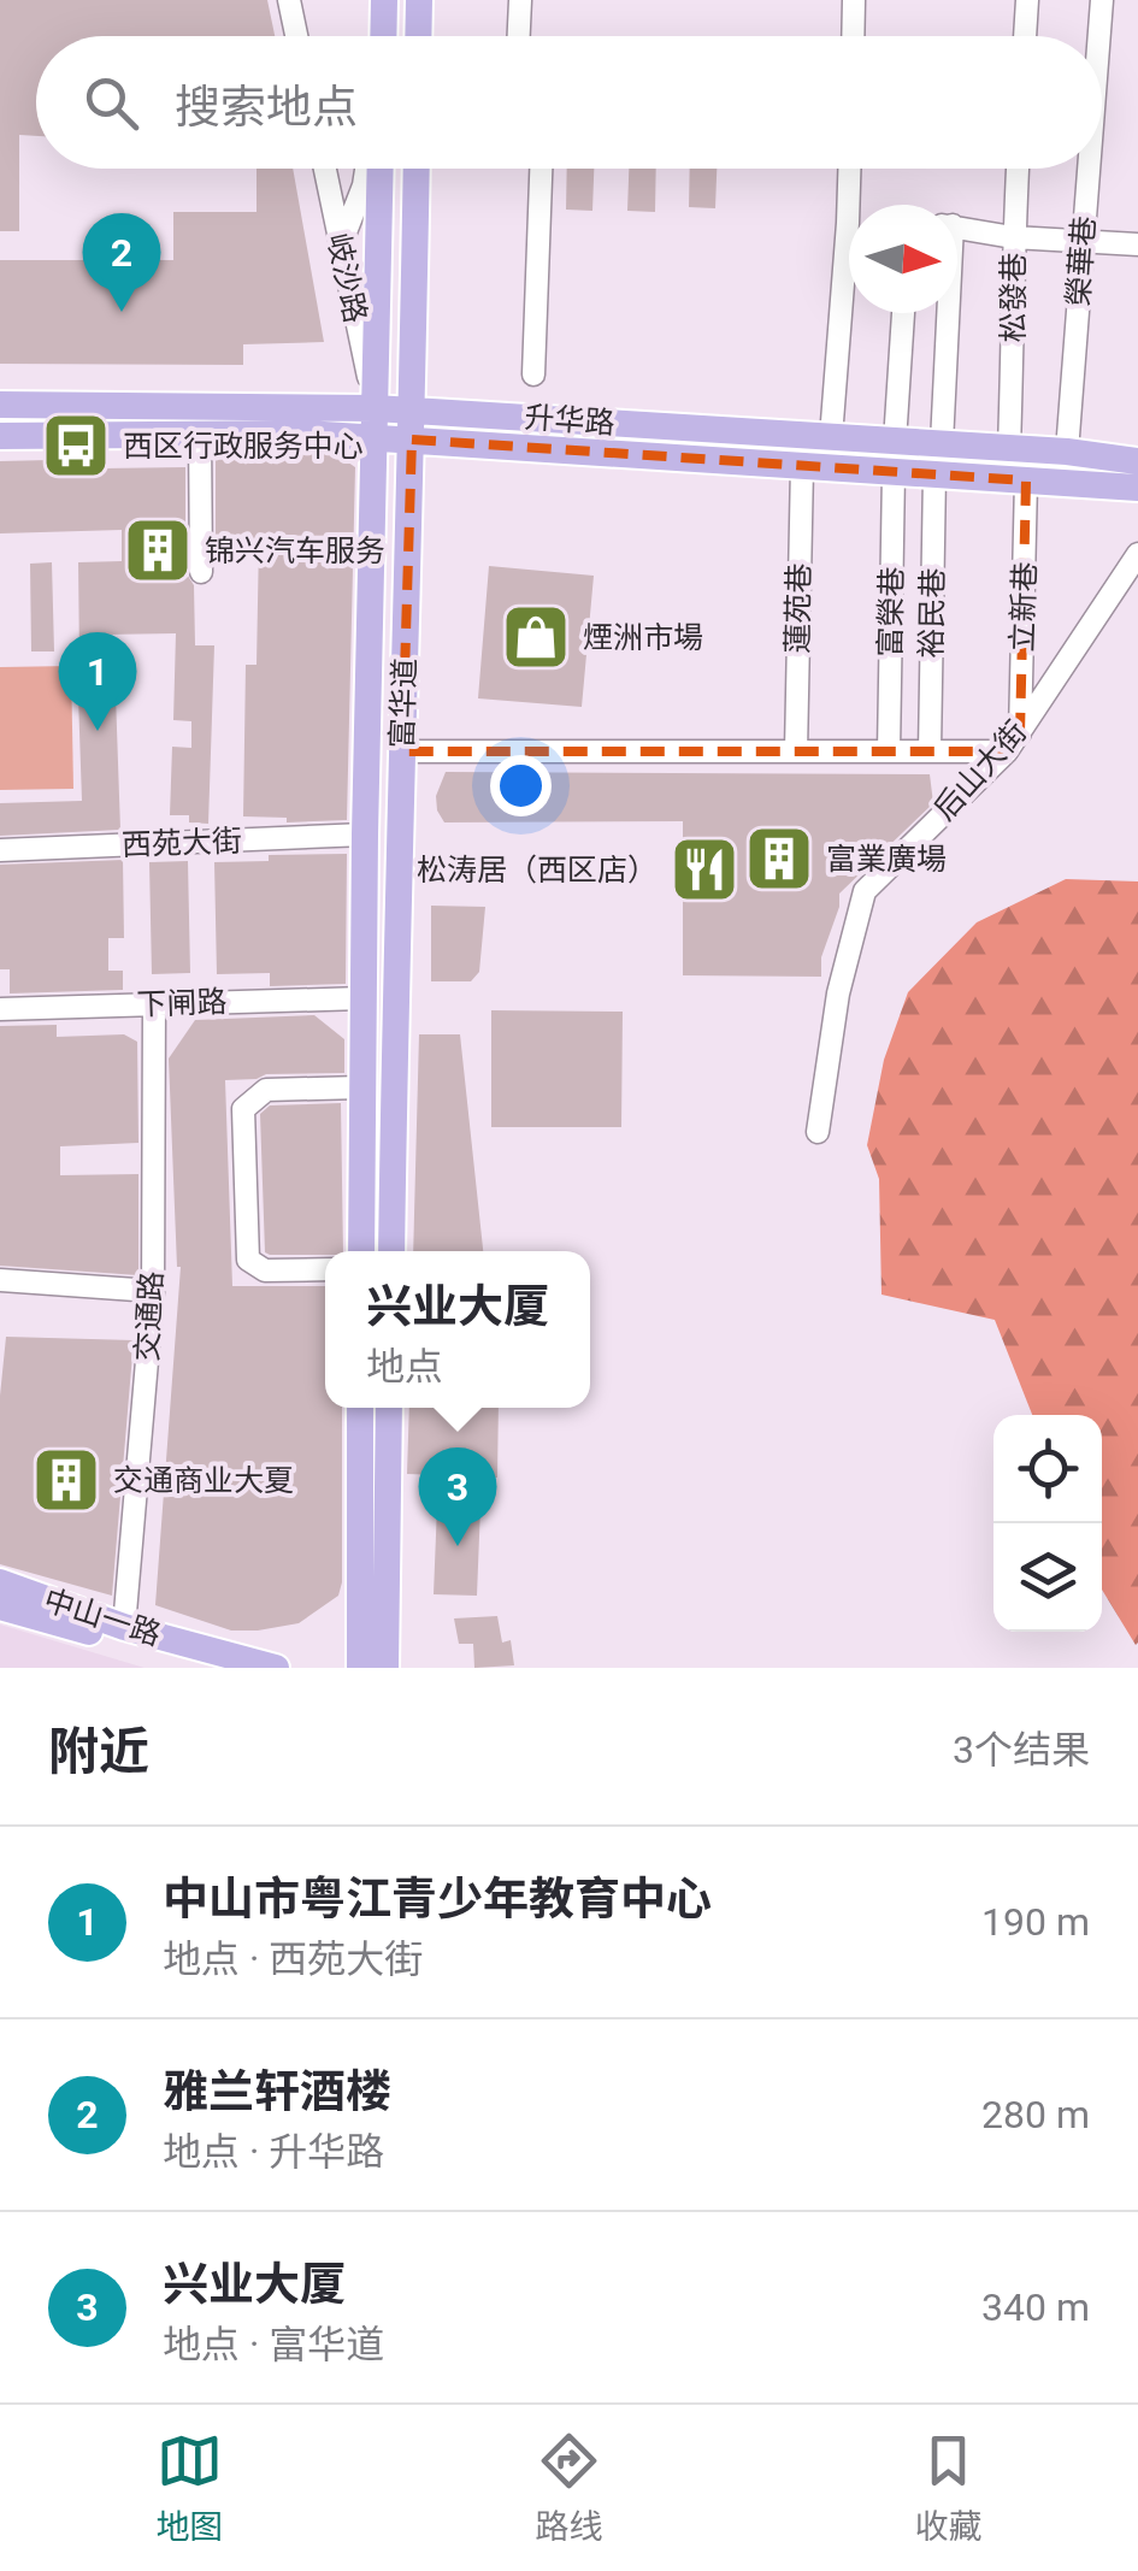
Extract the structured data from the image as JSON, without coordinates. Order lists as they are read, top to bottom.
{
  "streets": {
    "main road": ["升华路", "富华道", "中山一路"],
    "street": [
      "榮華巷",
      "岐沙路",
      "松發巷",
      "立新巷",
      "蓮苑巷",
      "富榮巷",
      "裕民巷",
      "后山大街",
      "西苑大街",
      "下闸路",
      "交通路"
    ]
  },
  "crossings": [
    ["榮華巷", "升华路"],
    ["岐沙路", "升华路"],
    ["岐沙路", "富华道"],
    ["松發巷", "升华路"],
    ["升华路", "立新巷"],
    ["升华路", "蓮苑巷"],
    ["升华路", "富榮巷"],
    ["升华路", "裕民巷"],
    ["升华路", "富华道"],
    ["立新巷", "后山大街"],
    ["富华道", "西苑大街"],
    ["富华道", "下闸路"],
    ["下闸路", "交通路"],
    ["交通路", "中山一路"]
  ],
  "places": {
    "bus stop": ["西区行政服务中心"],
    "building": ["锦兴汽车服务", "富業廣場", "交通商业大夏"],
    "shop": ["煙洲市場"],
    "restaurant": ["松涛居（西区店）"]
  },
  "north": "right",
  "page": {
    "search": "搜索地点",
    "pins": ["2", "1", "3"],
    "popup": ["兴业大厦", "地点"],
    "heading": ["附近", "3个结果"],
    "list": [
      {
        "mark": "1",
        "name": "中山市粤江青少年教育中心",
        "note": "地点 · 西苑大街",
        "value": "190 m"
      },
      {
        "mark": "2",
        "name": "雅兰轩酒楼",
        "note": "地点 · 升华路",
        "value": "280 m"
      },
      {
        "mark": "3",
        "name": "兴业大厦",
        "note": "地点 · 富华道",
        "value": "340 m"
      }
    ],
    "nav": ["地图", "路线", "收藏"]
  }
}
